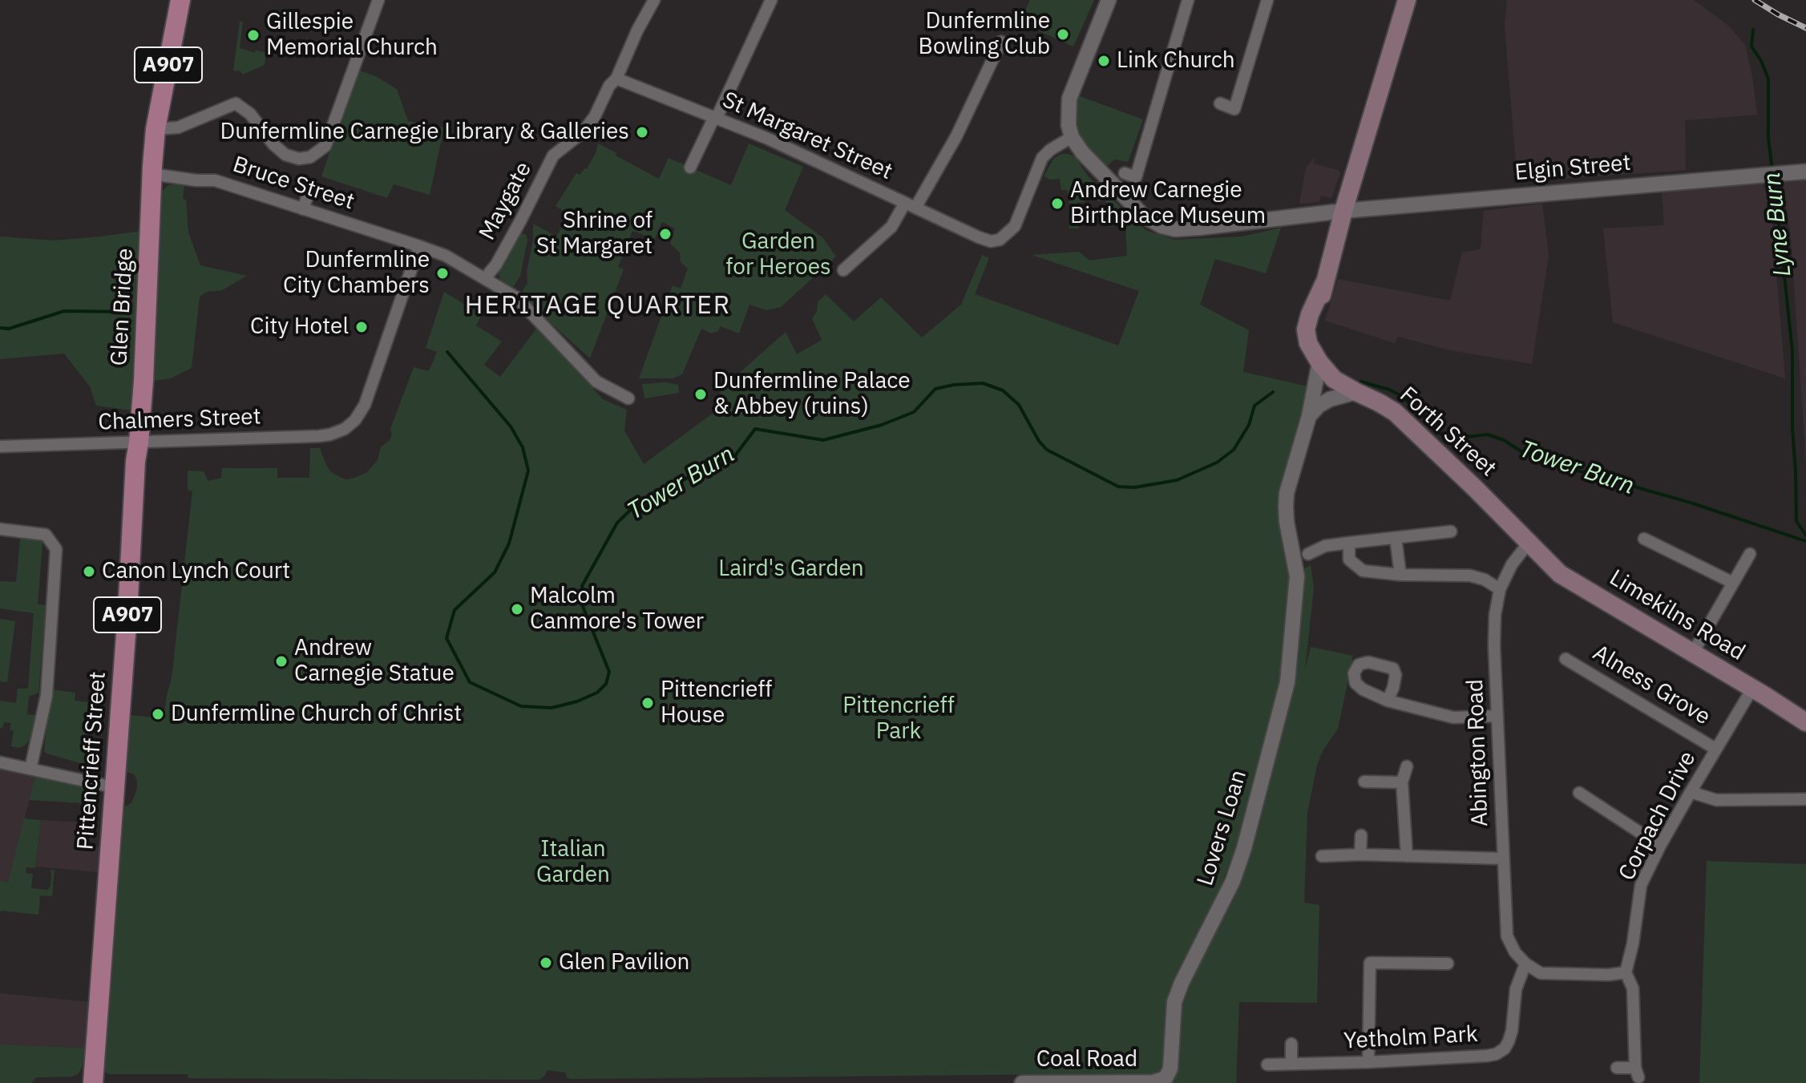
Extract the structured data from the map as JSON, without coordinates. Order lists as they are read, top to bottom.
{
  "streets": {
    "main road": [
      "A907",
      "Glen Bridge",
      "Forth Street",
      "Limekilns Road",
      "Pittencrieff Street"
    ],
    "street": [
      "St Margaret Street",
      "Elgin Street",
      "Bruce Street",
      "Maygate",
      "Chalmers Street",
      "Alness Grove",
      "Abington Road",
      "Corpach Drive",
      "Lovers Loan",
      "Yetholm Park",
      "Coal Road"
    ]
  },
  "crossings": [
    ["A907", "Bruce Street"],
    ["A907", "Glen Bridge"],
    ["St Margaret Street", "Elgin Street"],
    ["St Margaret Street", "Maygate"],
    ["Bruce Street", "Maygate"],
    ["Bruce Street", "Glen Bridge"],
    ["Bruce Street", "Chalmers Street"],
    ["Glen Bridge", "Chalmers Street"],
    ["Glen Bridge", "Pittencrieff Street"],
    ["Chalmers Street", "Pittencrieff Street"],
    ["Forth Street", "Limekilns Road"],
    ["Forth Street", "Abington Road"],
    ["Forth Street", "Lovers Loan"],
    ["Limekilns Road", "Abington Road"],
    ["Limekilns Road", "Corpach Drive"],
    ["Alness Grove", "Corpach Drive"],
    ["Abington Road", "Yetholm Park"],
    ["Lovers Loan", "Coal Road"]
  ],
  "districts": ["HERITAGE QUARTER"],
  "water": ["Lyne Burn", "Tower Burn"],
  "parks": [
    "Garden for Heroes",
    "Laird's Garden",
    "Pittencrieff Park",
    "Italian Garden"
  ],
  "places": [
    "Dunfermline Bowling Club",
    "Gillespie Memorial Church",
    "Link Church",
    "Dunfermline Carnegie Library & Galleries",
    "Andrew Carnegie Birthplace Museum",
    "Shrine of St Margaret",
    "Dunfermline City Chambers",
    "City Hotel",
    "Dunfermline Palace & Abbey (ruins)",
    "Canon Lynch Court",
    "Malcolm Canmore's Tower",
    "Andrew Carnegie Statue",
    "Pittencrieff House",
    "Dunfermline Church of Christ",
    "Glen Pavilion"
  ]
}
